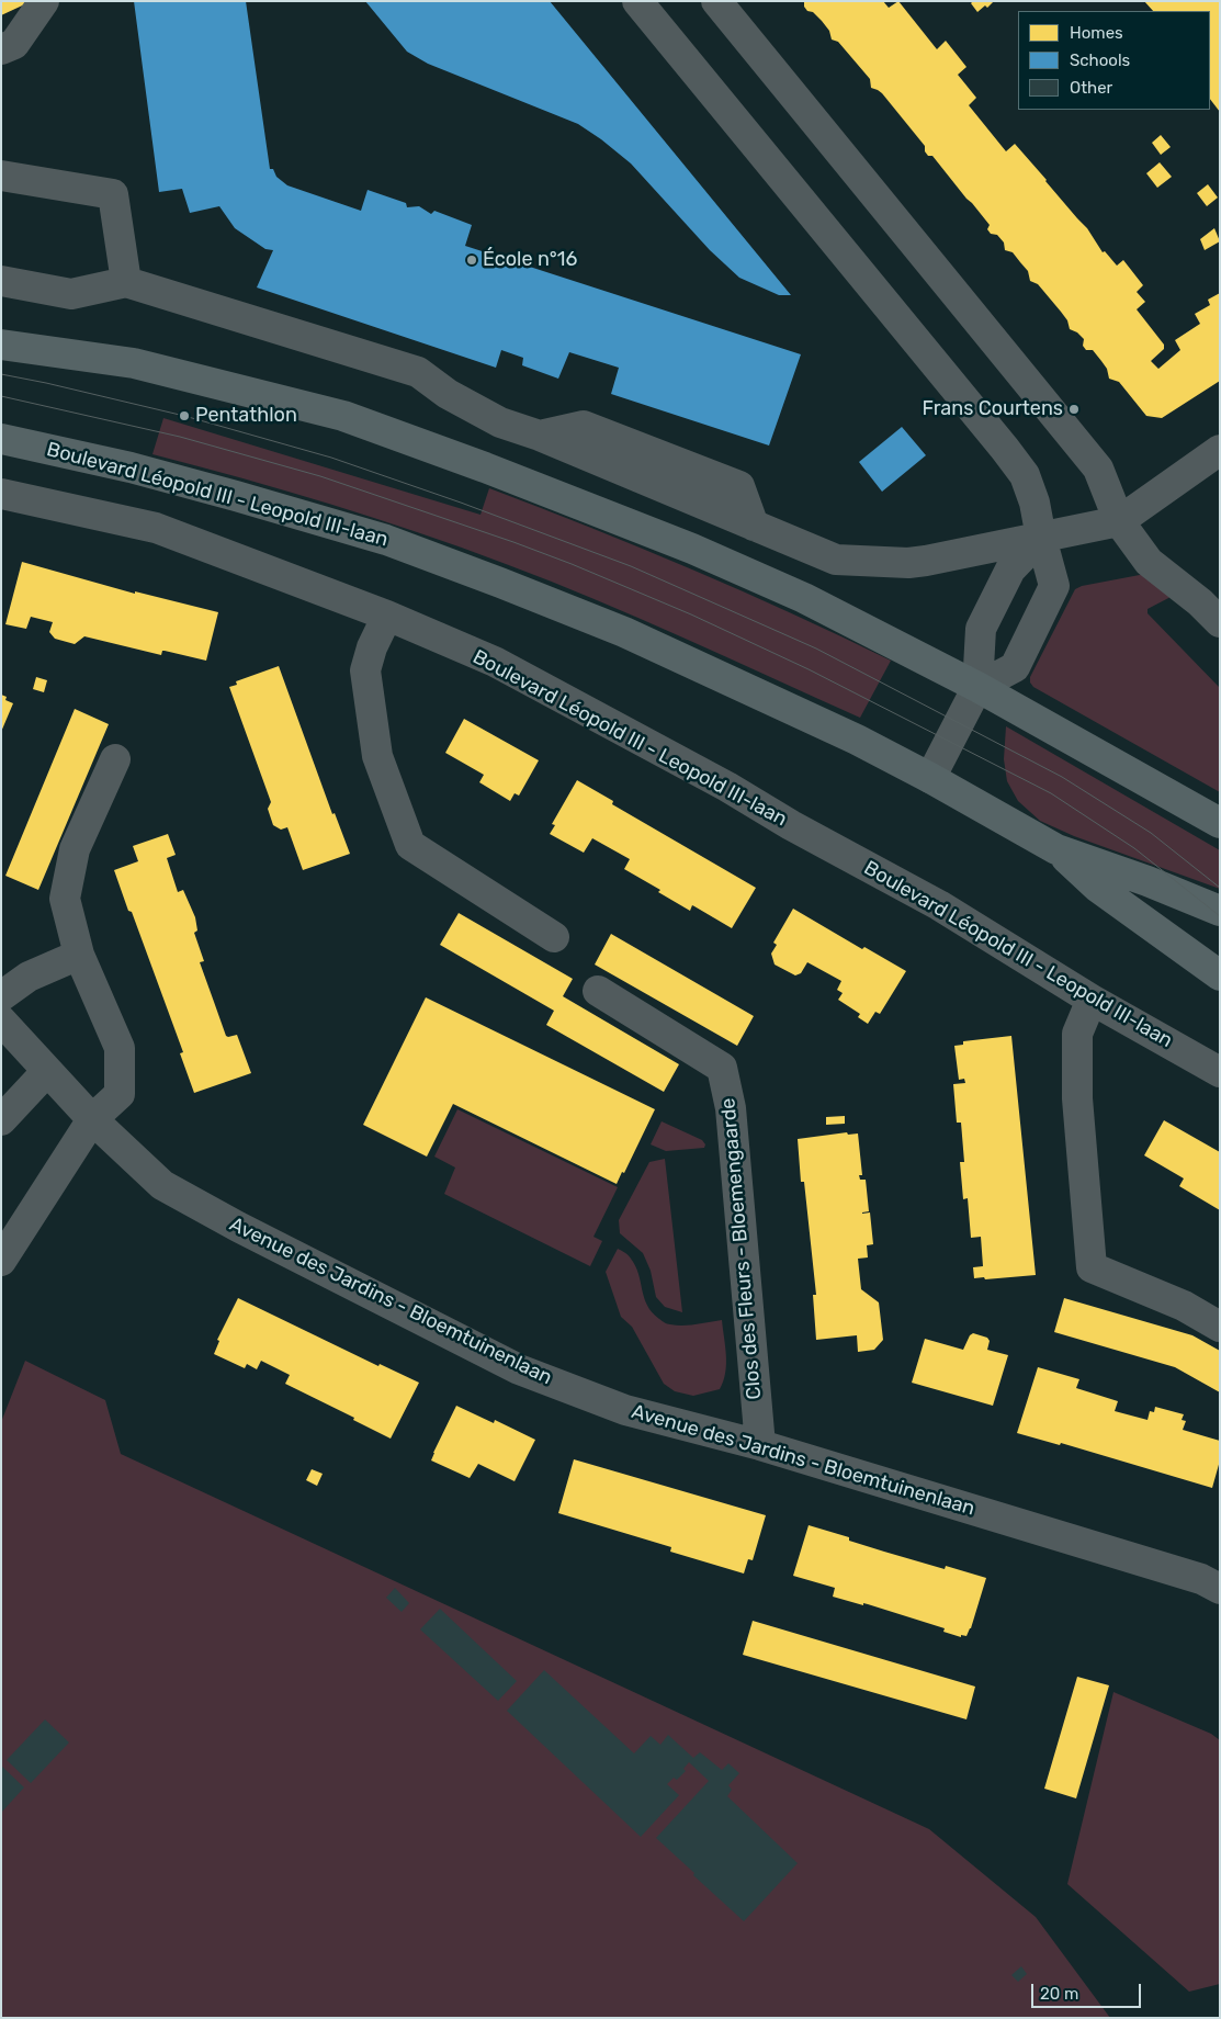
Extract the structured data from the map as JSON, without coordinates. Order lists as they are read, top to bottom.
{
  "streets": {
    "main road": ["Boulevard Léopold III - Leopold III-laan"],
    "street": ["Clos des Fleurs - Bloemengaarde", "Avenue des Jardins - Bloemtuinenlaan"]
  },
  "crossings": [
    ["Clos des Fleurs - Bloemengaarde", "Avenue des Jardins - Bloemtuinenlaan"]
  ],
  "places": ["École n°16", "Frans Courtens", "Pentathlon"],
  "legend": ["Homes", "Schools", "Other"],
  "scale_bar": "20 m"
}
